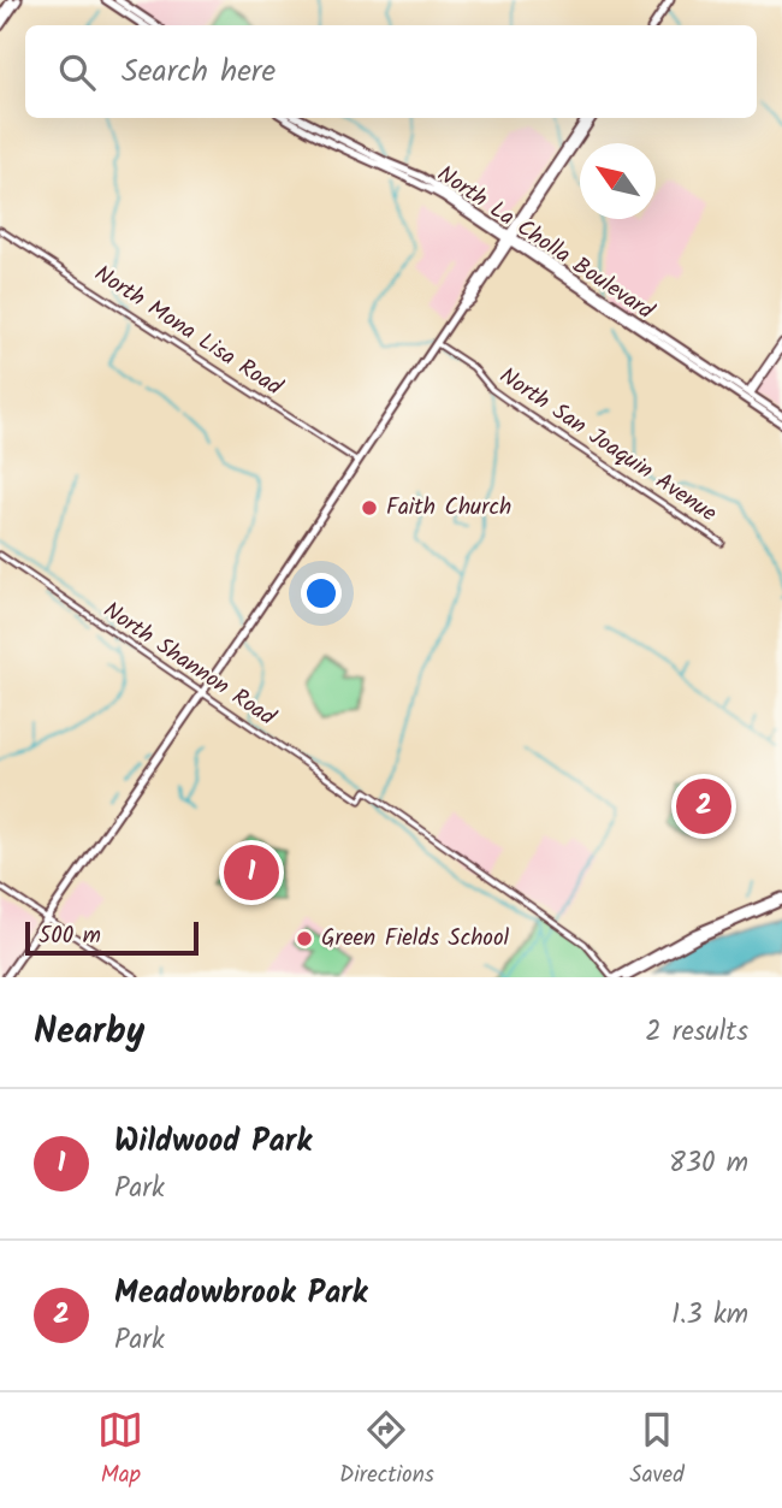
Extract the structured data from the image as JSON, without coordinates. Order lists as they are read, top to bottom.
{
  "streets": {
    "main road": ["North La Cholla Boulevard"],
    "street": ["North Mona Lisa Road", "North San Joaquin Avenue", "North Shannon Road"]
  },
  "places": ["Faith Church", "Green Fields School"],
  "scale_bar": "500 m",
  "north": "top left",
  "page": {
    "search": "Search here",
    "pins": ["2", "1"],
    "scale": "500 m",
    "heading": ["Nearby", "2 results"],
    "list": [
      {
        "mark": "1",
        "name": "Wildwood Park",
        "note": "Park",
        "value": "830 m"
      },
      {
        "mark": "2",
        "name": "Meadowbrook Park",
        "note": "Park",
        "value": "1.3 km"
      }
    ],
    "nav": ["Map", "Directions", "Saved"]
  }
}
